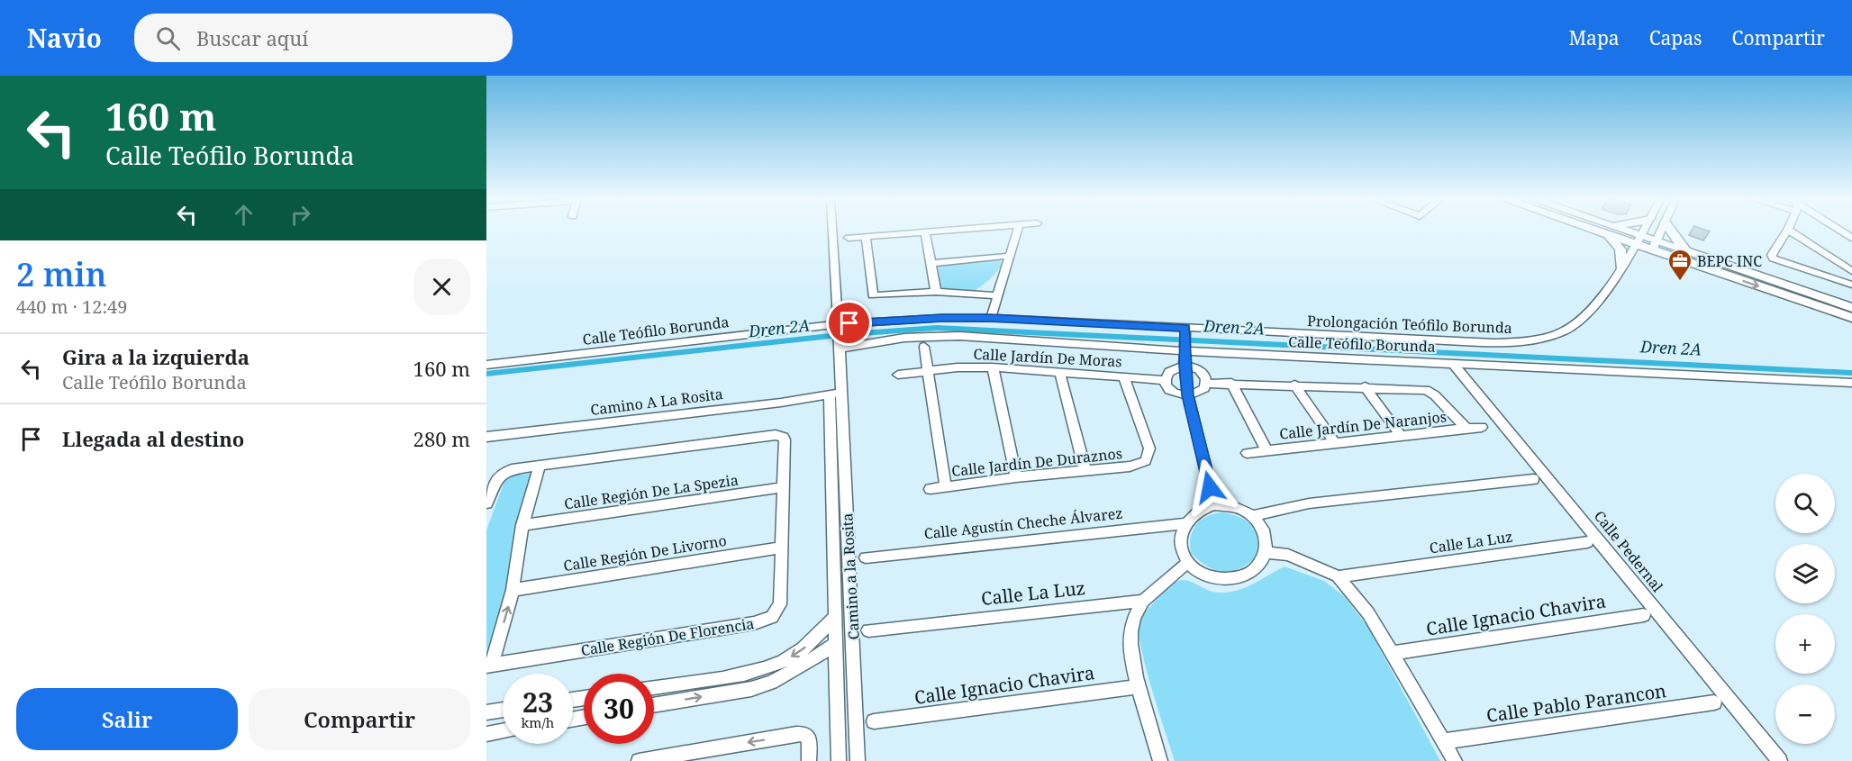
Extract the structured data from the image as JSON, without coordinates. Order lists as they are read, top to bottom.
{
  "streets": {
    "street": [
      "Prolongación Teófilo Borunda",
      "Calle Teófilo Borunda",
      "Calle Jardín De Moras",
      "Camino A La Rosita",
      "Calle Jardín De Naranjos",
      "Calle Jardín De Duraznos",
      "Calle Región De La Spezia",
      "Calle Agustín Cheche Álvarez",
      "Calle La Luz",
      "Calle Pedernal",
      "Calle Región De Livorno",
      "Camino a la Rosita",
      "Calle Ignacio Chavira",
      "Calle Región De Florencia",
      "Calle Pablo Parancon"
    ]
  },
  "crossings": [
    ["Prolongación Teófilo Borunda", "Calle Teófilo Borunda"],
    ["Calle Teófilo Borunda", "Camino A La Rosita"],
    ["Calle Teófilo Borunda", "Calle Pedernal"],
    ["Calle Jardín De Moras", "Calle Jardín De Duraznos"],
    ["Camino A La Rosita", "Camino a la Rosita"],
    ["Calle Región De La Spezia", "Calle Región De Florencia"],
    ["Calle Región De Livorno", "Calle Región De Florencia"]
  ],
  "water": ["Dren 2A"],
  "places": {
    "office": ["BEPC INC"]
  },
  "page": {
    "header": "Navio",
    "search": "Buscar aquí",
    "nav": ["Mapa", "Capas", "Compartir"],
    "turn": ["160 m", "Calle Teófilo Borunda"],
    "heading": ["2 min", "440 m · 12:49"],
    "list": [
      {
        "name": "Gira a la izquierda",
        "note": "Calle Teófilo Borunda",
        "value": "160 m"
      },
      {
        "name": "Llegada al destino",
        "value": "280 m"
      }
    ],
    "map_buttons": ["+", "−"],
    "speed": "23 km/h",
    "limit": "30",
    "buttons": ["Salir", "Compartir"]
  }
}
